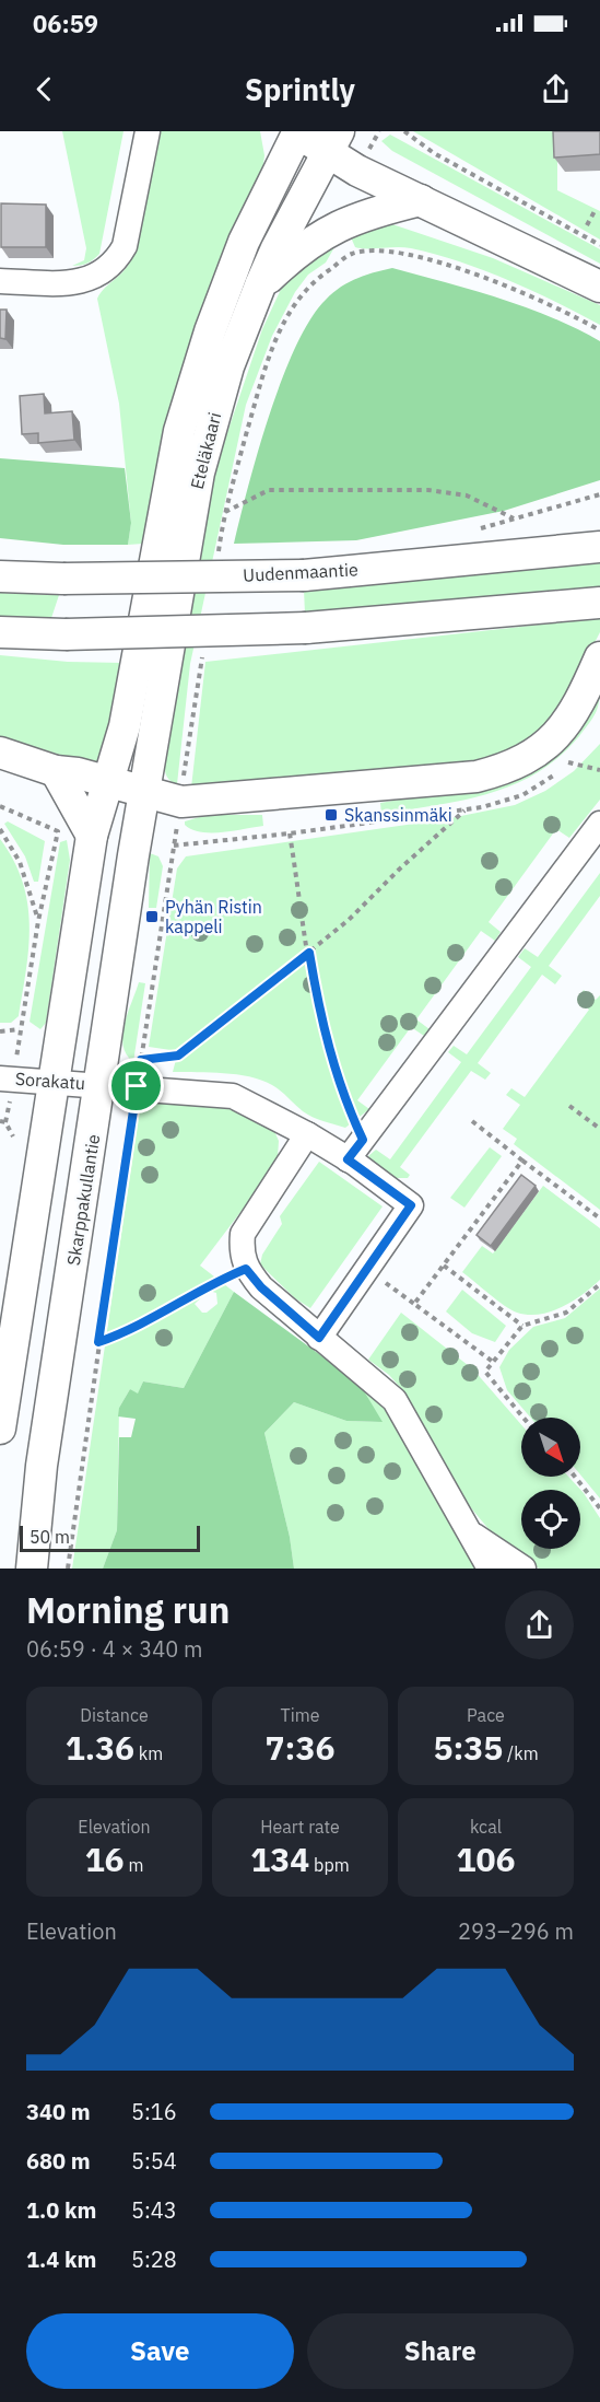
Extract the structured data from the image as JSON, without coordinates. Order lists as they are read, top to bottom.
{
  "streets": {
    "main road": ["Eteläkaari", "Uudenmaantie", "Skarppakullantie"],
    "street": ["Sorakatu"]
  },
  "crossings": [
    ["Eteläkaari", "Skarppakullantie"],
    ["Sorakatu", "Skarppakullantie"]
  ],
  "places": {
    "transit": ["Skanssinmäki", "Pyhän Ristin kappeli"]
  },
  "scale_bar": "50 m",
  "north": "bottom right",
  "page": {
    "status": "06:59",
    "header": "Sprintly",
    "scale": "50 m",
    "heading": ["Morning run", "06:59 · 4 × 340 m"],
    "stats": [
      ["Distance", "1.36 km"],
      ["Time", "7:36"],
      ["Pace", "5:35 /km"],
      ["Elevation", "16 m"],
      ["Heart rate", "134 bpm"],
      ["kcal", "106"]
    ],
    "chart": ["Elevation", "293–296 m"],
    "list": [
      {
        "name": "340 m",
        "note": "5:16"
      },
      {
        "name": "680 m",
        "note": "5:54"
      },
      {
        "name": "1.0 km",
        "note": "5:43"
      },
      {
        "name": "1.4 km",
        "note": "5:28"
      }
    ],
    "buttons": ["Save", "Share"]
  }
}
